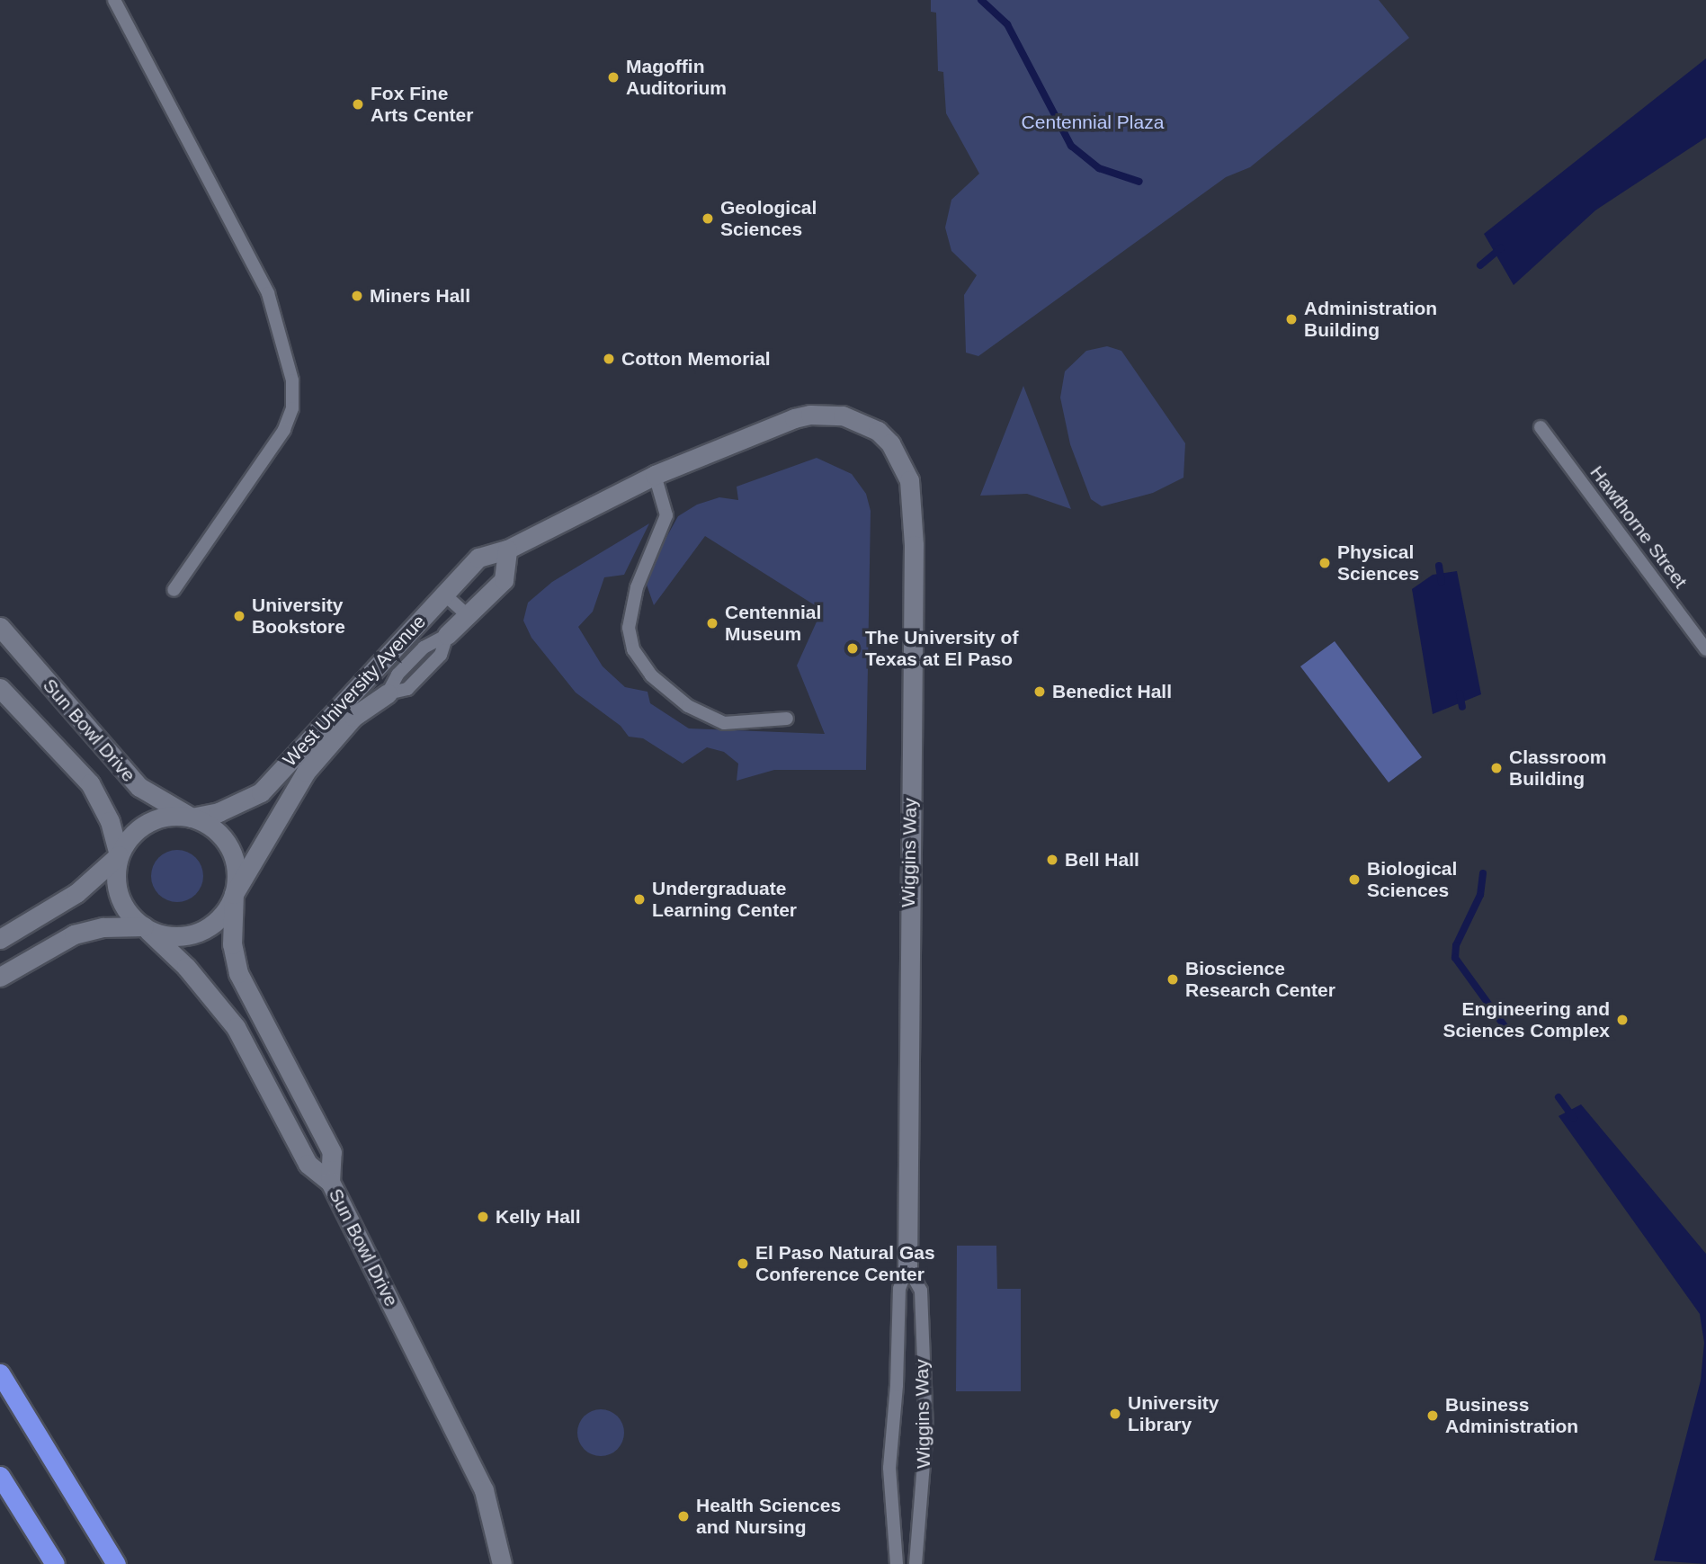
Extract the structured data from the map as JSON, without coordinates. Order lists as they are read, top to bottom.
{
  "streets": {
    "street": ["West University Avenue", "Sun Bowl Drive", "Wiggins Way"],
    "lane": ["Hawthorne Street"]
  },
  "crossings": [
    ["West University Avenue", "Sun Bowl Drive"],
    ["West University Avenue", "Wiggins Way"]
  ],
  "parks": ["Centennial Plaza"],
  "places": [
    "Magoffin Auditorium",
    "Fox Fine Arts Center",
    "Geological Sciences",
    "Miners Hall",
    "Administration Building",
    "Cotton Memorial",
    "Physical Sciences",
    "University Bookstore",
    "Centennial Museum",
    "The University of Texas at El Paso",
    "Benedict Hall",
    "Classroom Building",
    "Bell Hall",
    "Biological Sciences",
    "Undergraduate Learning Center",
    "Bioscience Research Center",
    "Engineering and Sciences Complex",
    "Kelly Hall",
    "El Paso Natural Gas Conference Center",
    "University Library",
    "Business Administration",
    "Health Sciences and Nursing"
  ]
}
